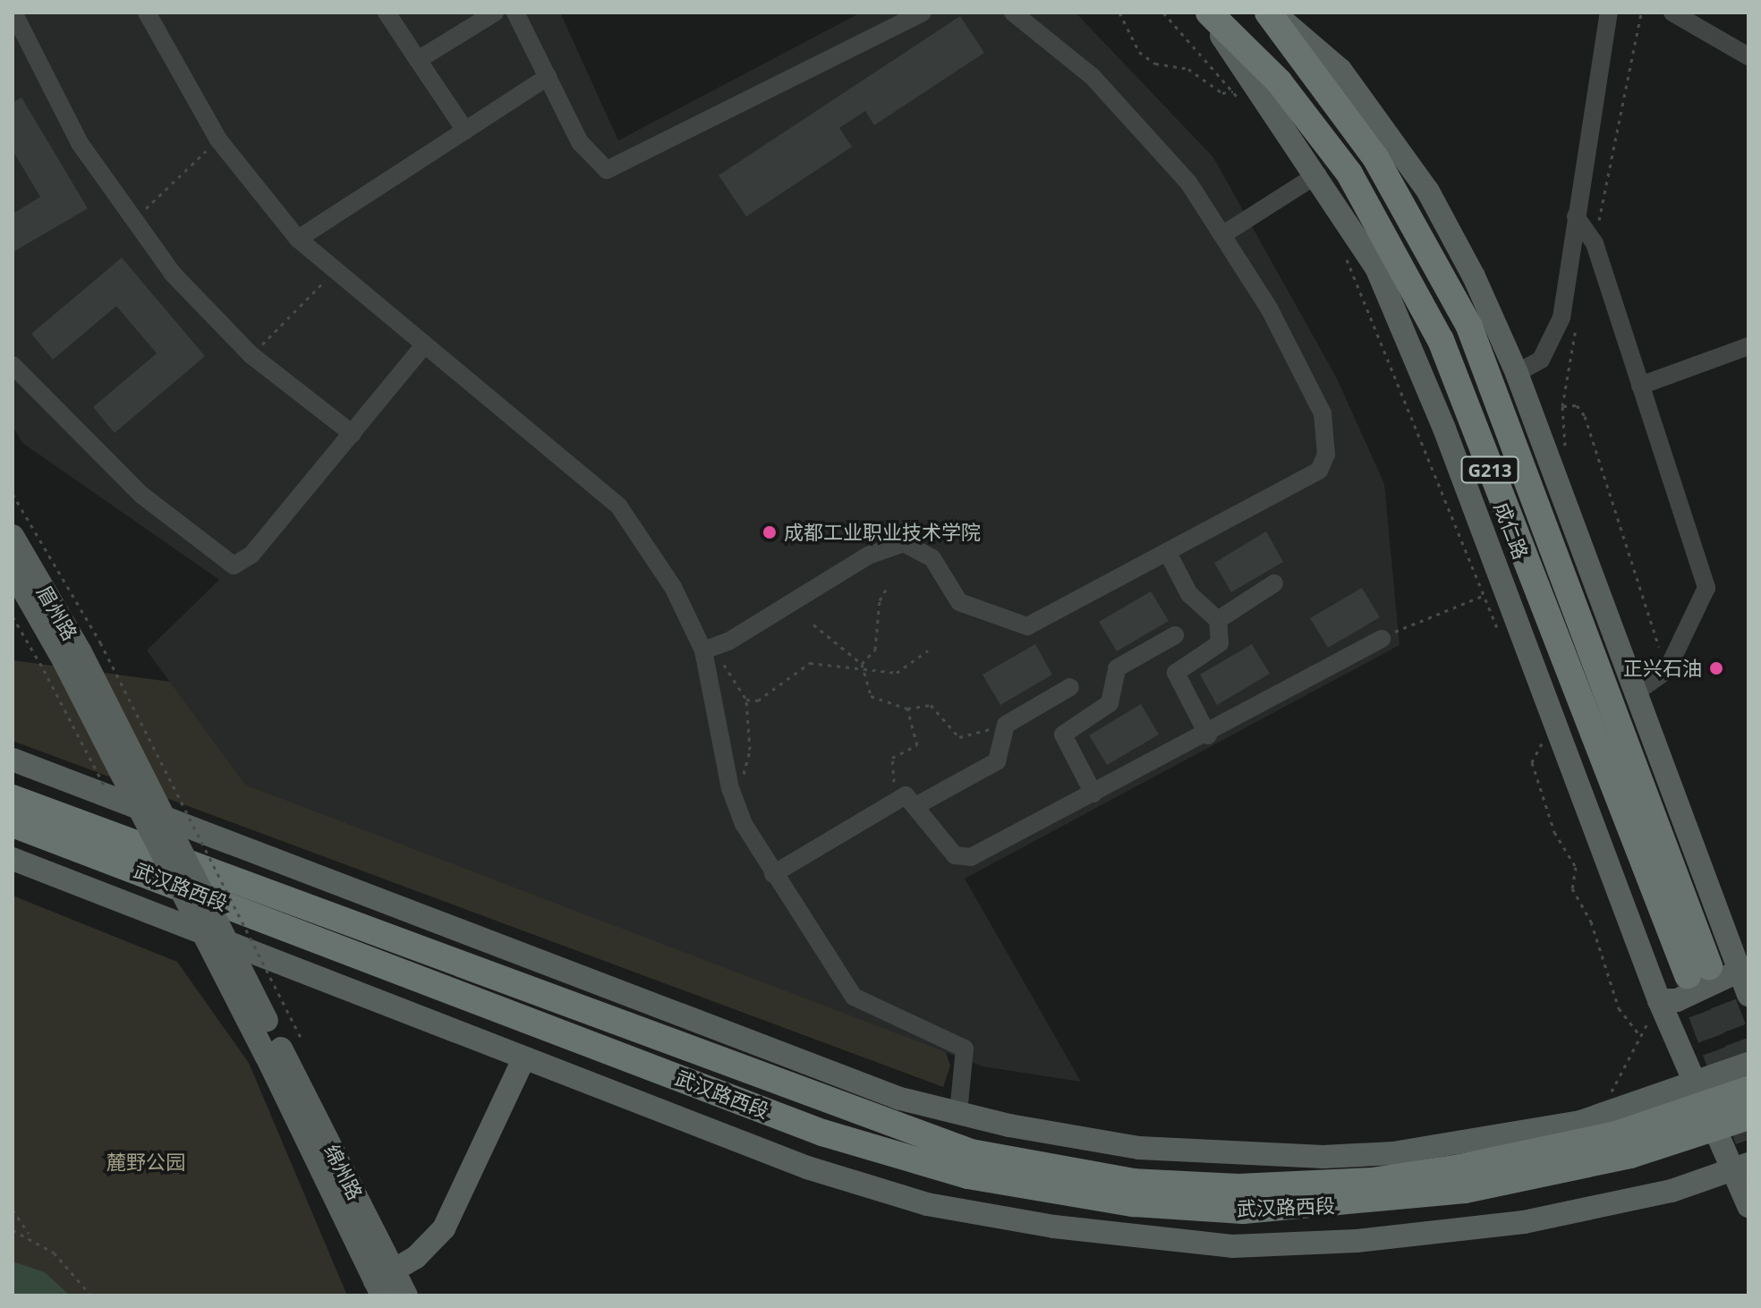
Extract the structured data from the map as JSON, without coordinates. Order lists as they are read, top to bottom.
{
  "streets": {
    "highway": ["G213", "成仁路", "武汉路西段"],
    "main road": ["眉州路", "绵州路"]
  },
  "crossings": [
    ["眉州路", "绵州路"]
  ],
  "parks": ["麓野公园"],
  "places": ["成都工业职业技术学院", "正兴石油"]
}
